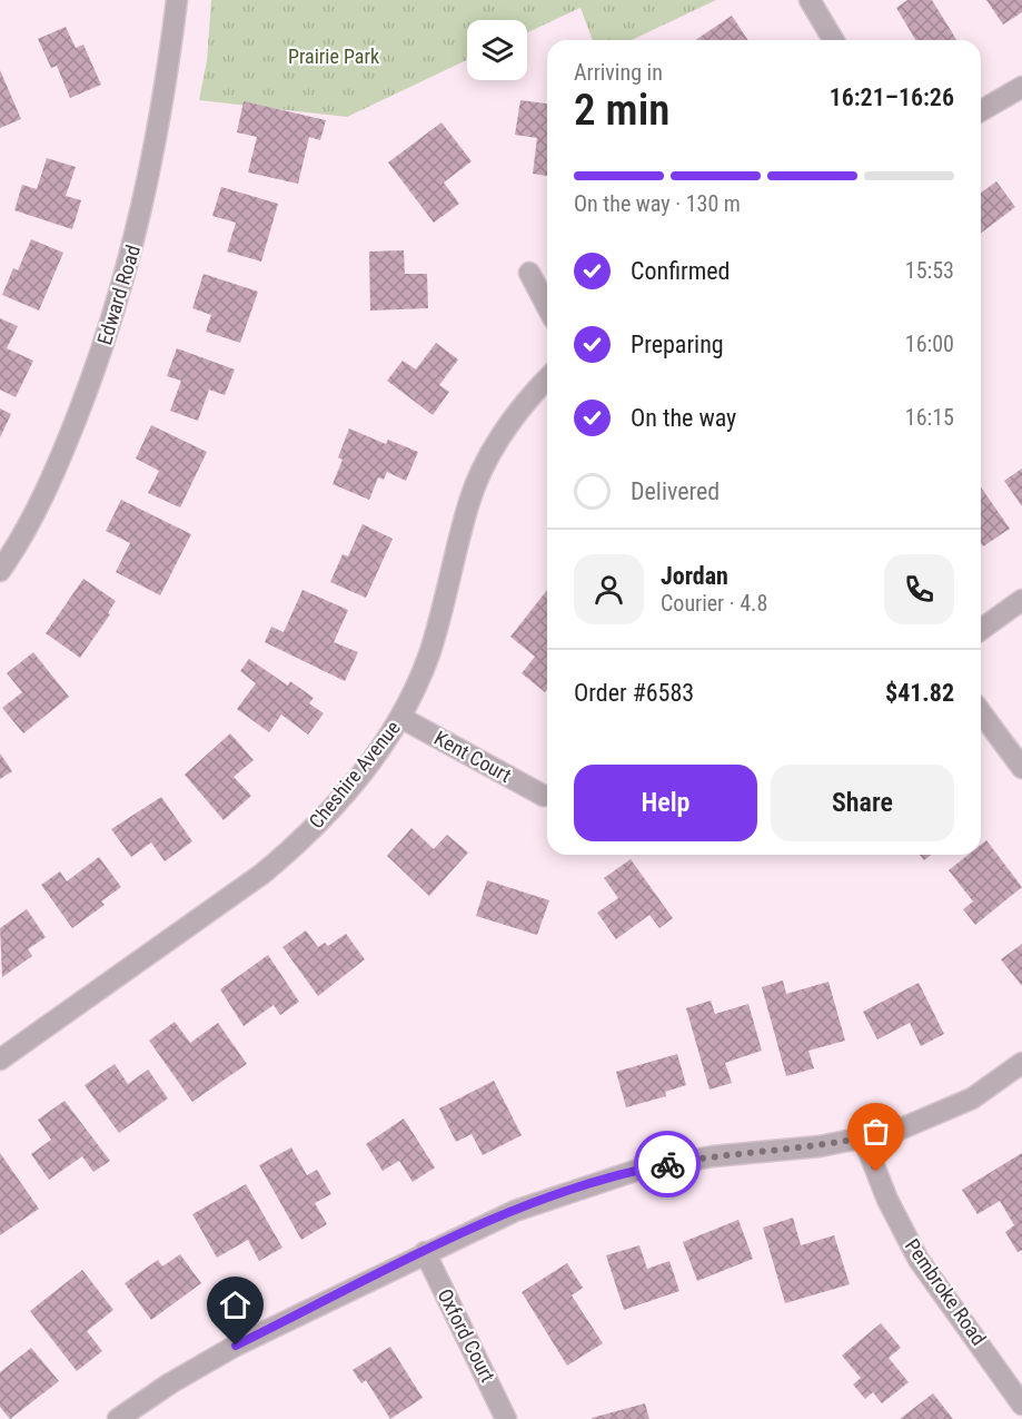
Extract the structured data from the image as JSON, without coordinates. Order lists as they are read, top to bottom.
{
  "streets": {
    "street": [
      "Edward Road",
      "Kent Court",
      "Cheshire Avenue",
      "Pembroke Road",
      "Oxford Court"
    ]
  },
  "crossings": [
    ["Kent Court", "Cheshire Avenue"]
  ],
  "parks": ["Prairie Park"],
  "page": {
    "heading": ["2 min", "Arriving in", "16:21–16:26"],
    "panel": [
      "Jordan",
      "Courier · 4.8",
      "Order #6583",
      "$41.82"
    ],
    "bar": "On the way · 130 m",
    "list": [
      ["Confirmed", "15:53"],
      ["Preparing", "16:00"],
      ["On the way", "16:15"],
      "Delivered"
    ],
    "buttons": ["Help", "Share"]
  }
}
